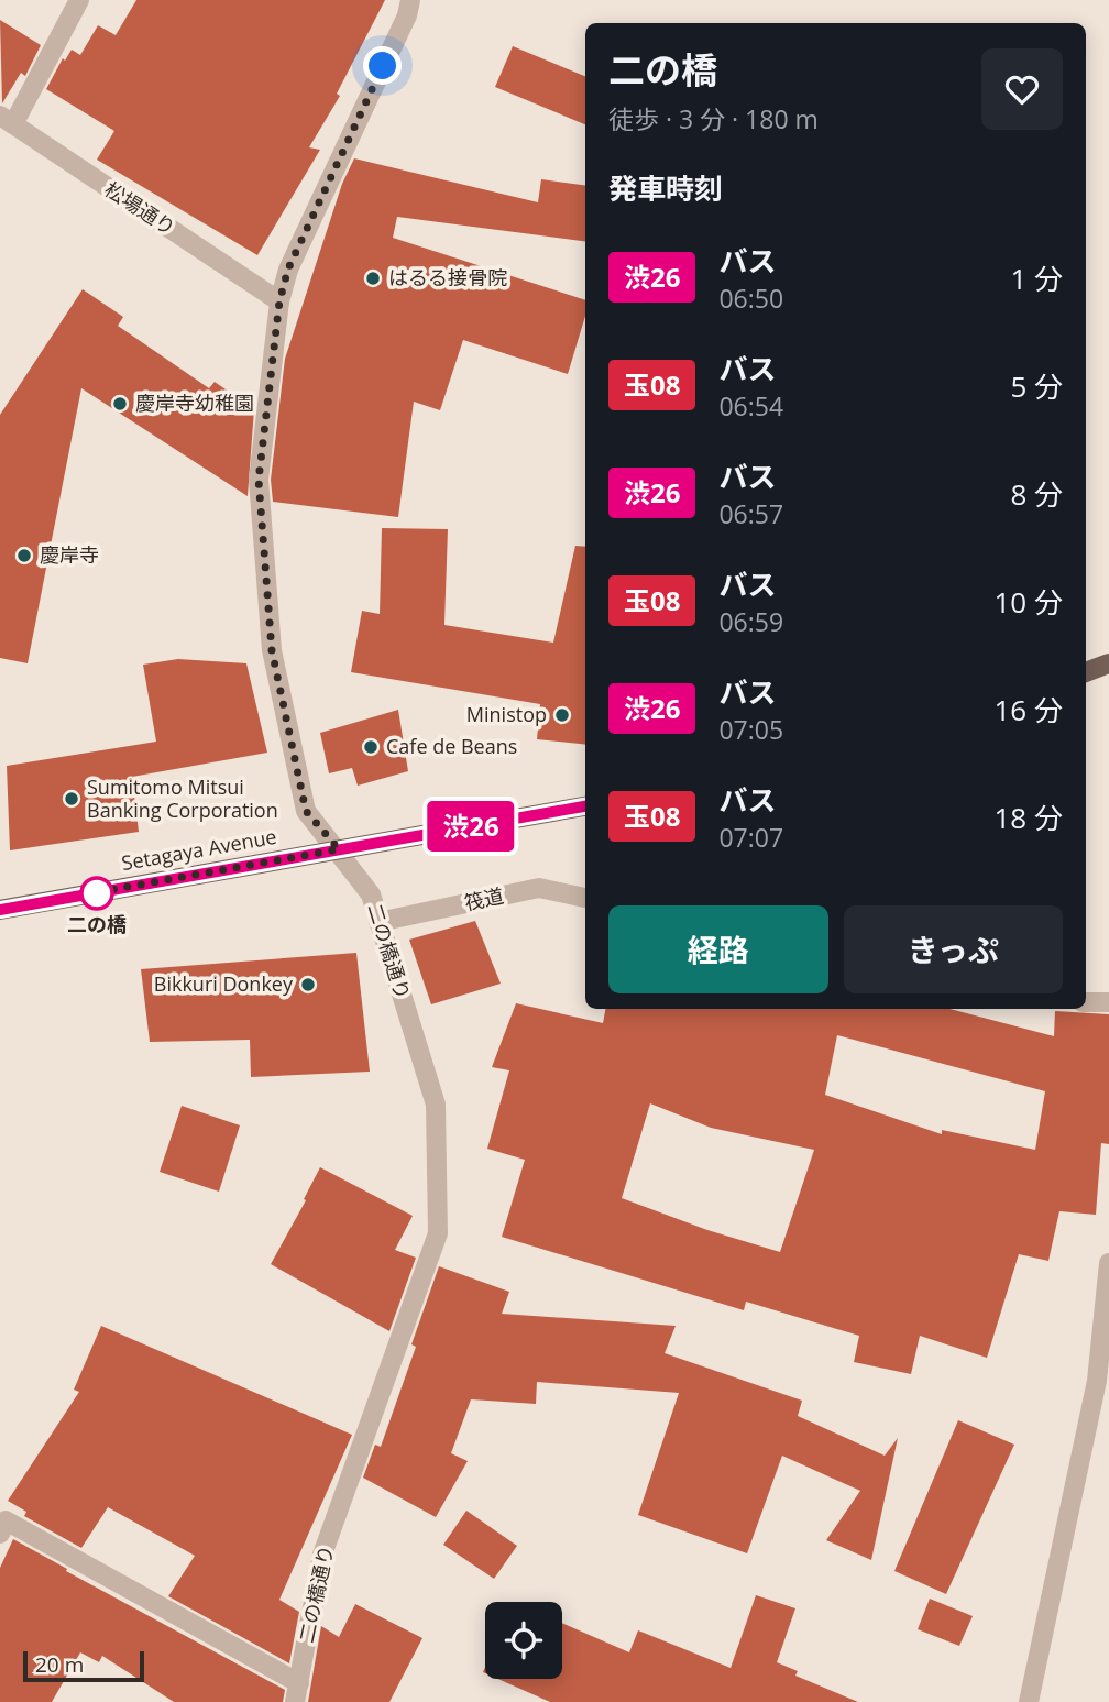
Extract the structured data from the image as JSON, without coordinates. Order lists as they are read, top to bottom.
{
  "streets": {
    "main road": ["Setagaya Avenue"],
    "street": ["松場通り", "筏道", "二の橋通り"]
  },
  "crossings": [
    ["松場通り", "二の橋通り"],
    ["Setagaya Avenue", "二の橋通り"],
    ["筏道", "二の橋通り"]
  ],
  "places": [
    "はるる接骨院",
    "慶岸寺幼稚園",
    "慶岸寺",
    "Ministop",
    "Cafe de Beans",
    "Sumitomo Mitsui Banking Corporation",
    "二の橋",
    "Bikkuri Donkey"
  ],
  "lines": ["bus line 渋26"],
  "scale_bar": "20 m",
  "page": {
    "on_map": "渋26",
    "heading": [
      ["二の橋", "徒歩 · 3 分 · 180 m"],
      "発車時刻"
    ],
    "list": [
      {
        "mark": "渋26",
        "name": "バス",
        "note": "06:50",
        "value": "1 分"
      },
      {
        "mark": "玉08",
        "name": "バス",
        "note": "06:54",
        "value": "5 分"
      },
      {
        "mark": "渋26",
        "name": "バス",
        "note": "06:57",
        "value": "8 分"
      },
      {
        "mark": "玉08",
        "name": "バス",
        "note": "06:59",
        "value": "10 分"
      },
      {
        "mark": "渋26",
        "name": "バス",
        "note": "07:05",
        "value": "16 分"
      },
      {
        "mark": "玉08",
        "name": "バス",
        "note": "07:07",
        "value": "18 分"
      }
    ],
    "buttons": ["経路", "きっぷ"],
    "scale": "20 m"
  }
}
